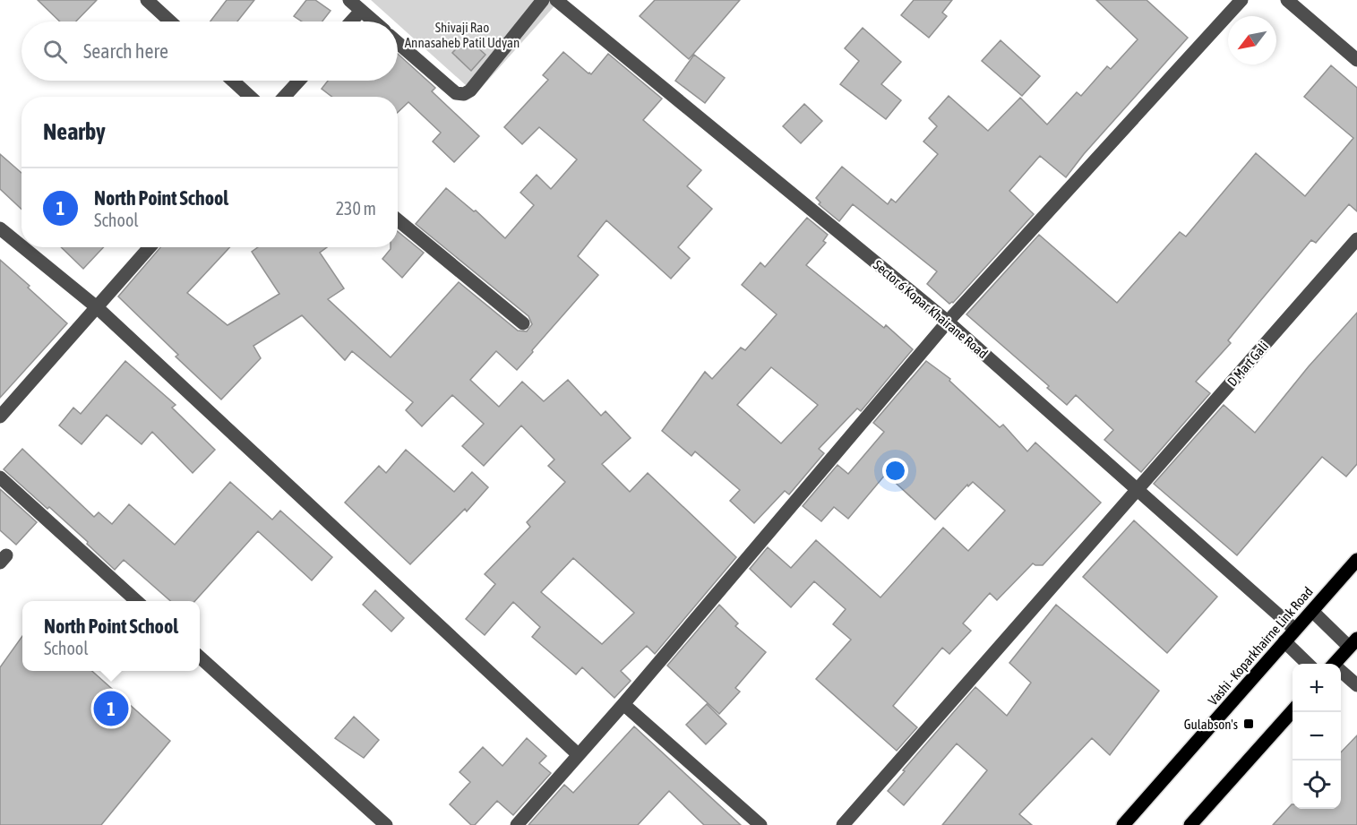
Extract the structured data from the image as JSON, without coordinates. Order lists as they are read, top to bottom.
{
  "streets": {
    "main road": ["Vashi - Koparkhairne Link Road"],
    "street": ["Sector 6 Kopar Khairane Road", "D Mart Gali"]
  },
  "crossings": [
    ["Sector 6 Kopar Khairane Road", "D Mart Gali"],
    ["Sector 6 Kopar Khairane Road", "Vashi - Koparkhairne Link Road"]
  ],
  "parks": ["Shivaji Rao Annasaheb Patil Udyan"],
  "places": {
    "transit": ["Gulabson's"]
  },
  "north": "bottom left",
  "page": {
    "search": "Search here",
    "heading": "Nearby",
    "list": [
      {
        "mark": "1",
        "name": "North Point School",
        "note": "School",
        "value": "230 m"
      }
    ],
    "popup": ["North Point School", "School"],
    "map_buttons": ["+", "−"],
    "pins": "1"
  }
}
